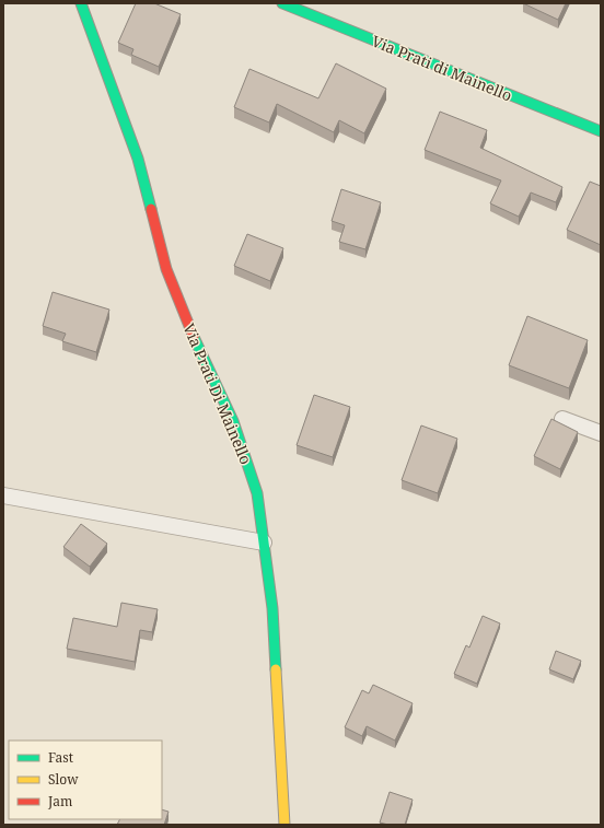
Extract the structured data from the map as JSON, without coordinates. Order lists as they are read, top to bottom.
{
  "streets": {
    "street": ["Via Prati di Mainello", "Via Prati Di Mainello"]
  },
  "legend": ["Fast", "Slow", "Jam"]
}
